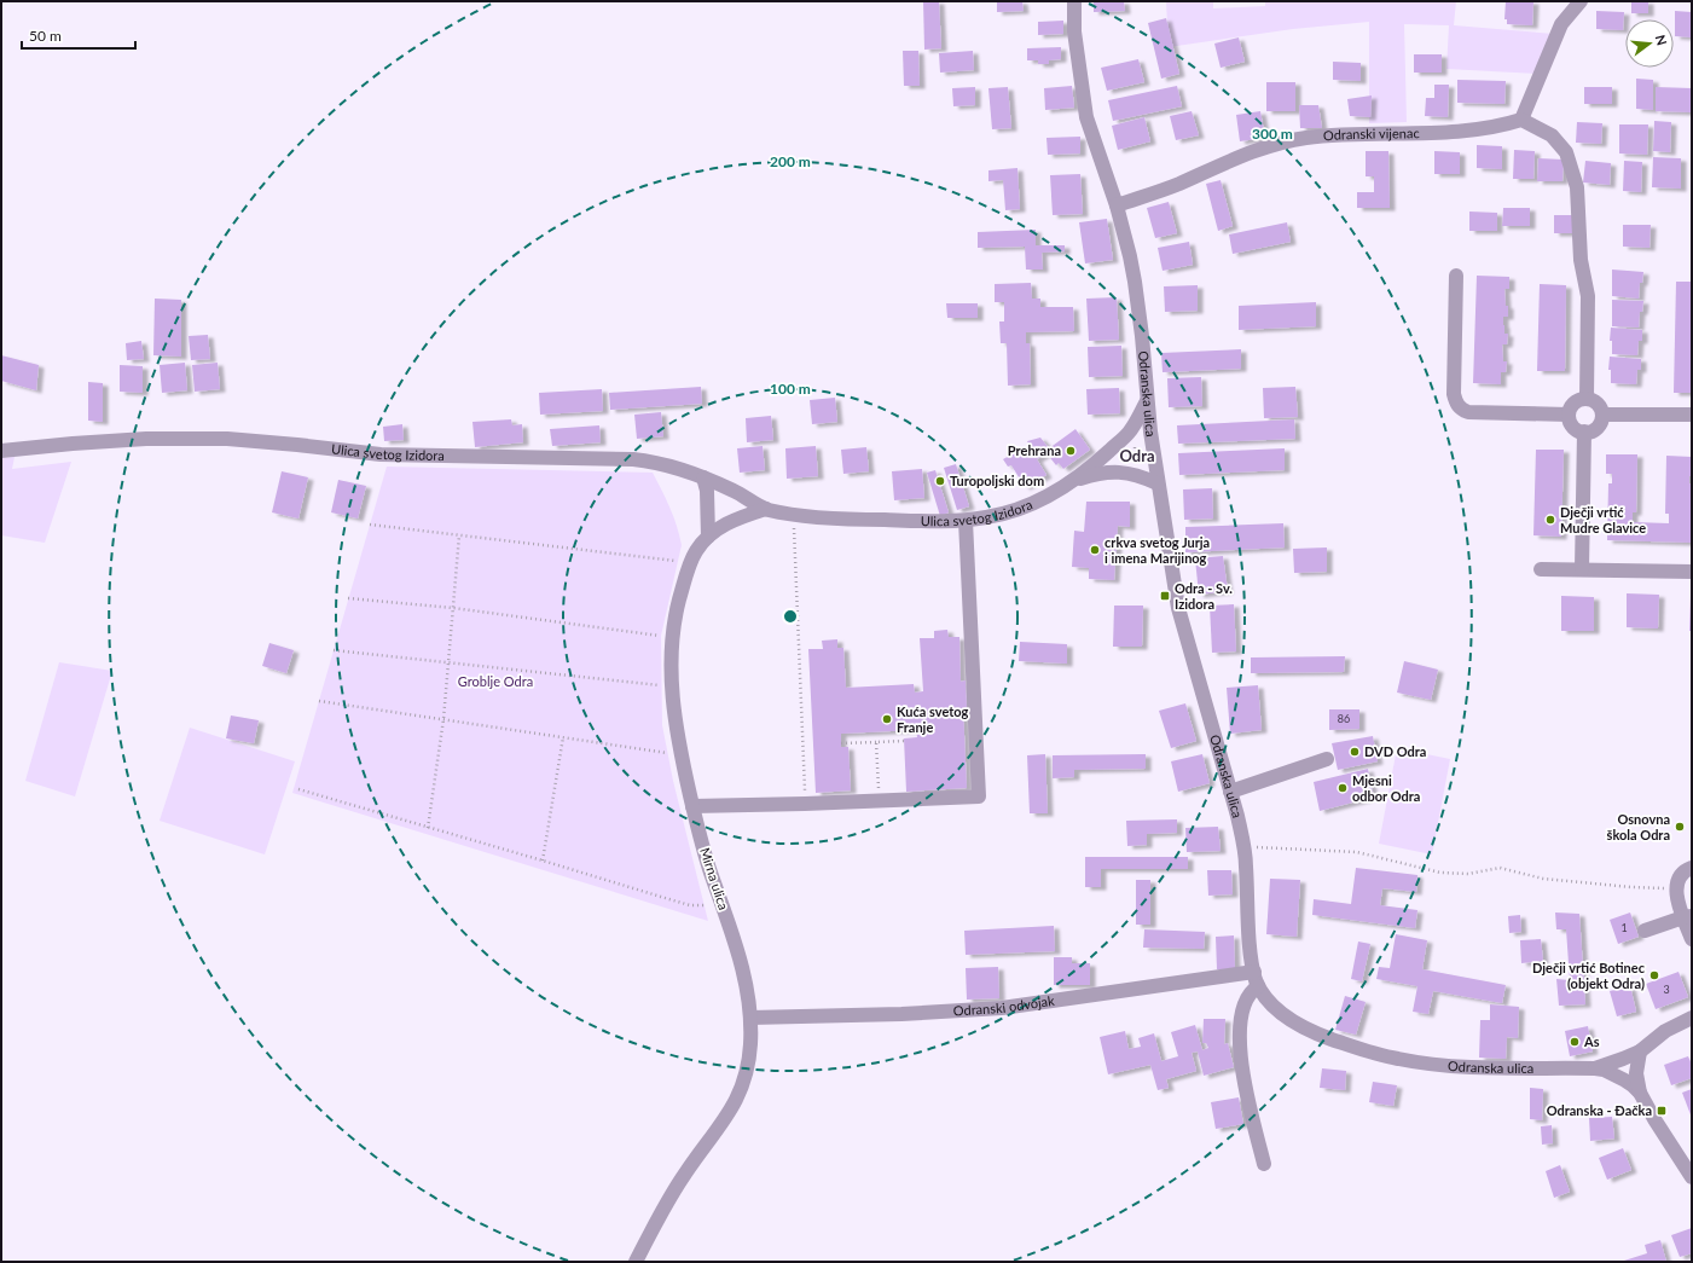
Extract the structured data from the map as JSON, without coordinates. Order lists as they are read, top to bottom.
{
  "streets": {
    "street": [
      "Odranski vijenac",
      "Odranska ulica",
      "Ulica svetog Izidora",
      "Mirna ulica",
      "Odranski odvojak"
    ]
  },
  "crossings": [
    ["Odranski vijenac", "Odranska ulica"],
    ["Odranska ulica", "Ulica svetog Izidora"],
    ["Odranska ulica", "Odranski odvojak"],
    ["Ulica svetog Izidora", "Mirna ulica"],
    ["Mirna ulica", "Odranski odvojak"]
  ],
  "districts": ["Odra"],
  "parks": ["Groblje Odra"],
  "places": {
    "other": [
      "Prehrana",
      "Turopoljski dom",
      "Dječji vrtić Mudre Glavice",
      "crkva svetog Jurja i imena Marijinog",
      "Kuća svetog Franje",
      "DVD Odra",
      "Mjesni odbor Odra",
      "Osnovna škola Odra",
      "Dječji vrtić Botinec (objekt Odra)",
      "As"
    ],
    "transit": ["Odra - Sv. Izidora", "Odranska - Đačka"]
  },
  "house_numbers": ["86", "1", "3"],
  "scale_bar": "50 m",
  "north": "right",
  "rings": ["300 m", "200 m", "100 m"]
}
